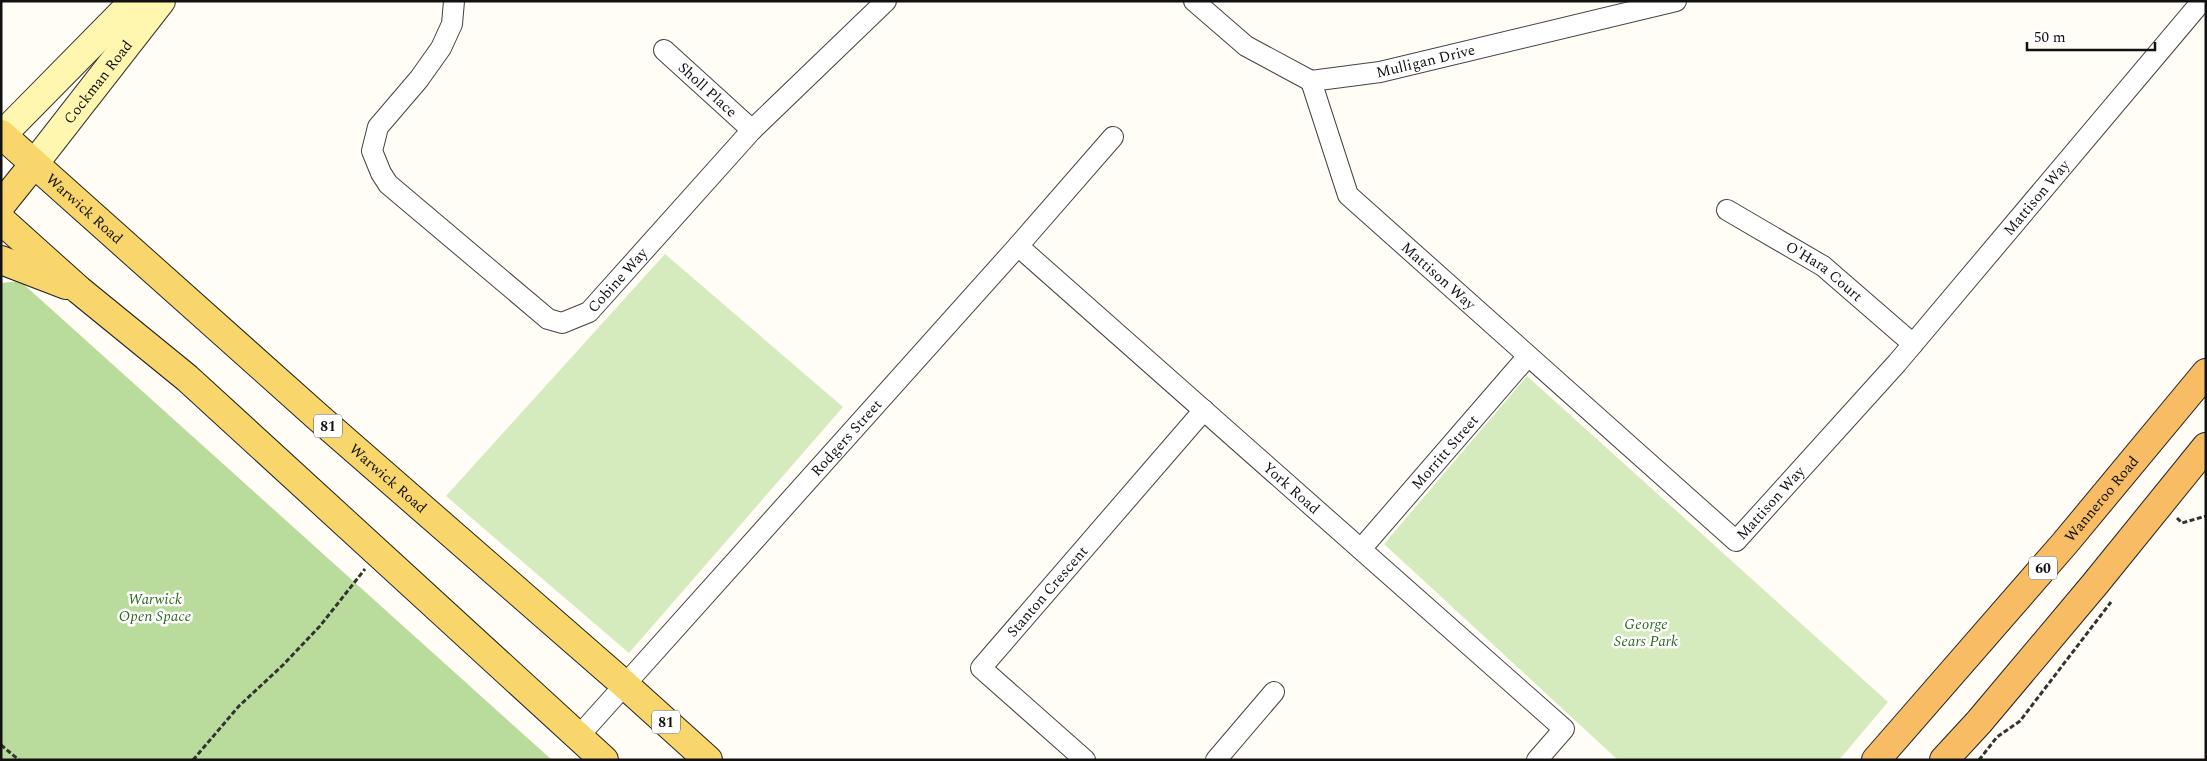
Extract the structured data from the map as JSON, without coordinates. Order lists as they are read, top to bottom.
{
  "streets": {
    "highway": ["Wanneroo Road", "60"],
    "main road": ["Cockman Road", "Warwick Road", "81"],
    "street": [
      "Mulligan Drive",
      "Sholl Place",
      "Mattison Way",
      "O'Hara Court",
      "Cobine Way",
      "Rodgers Street",
      "Morritt Street",
      "York Road",
      "Stanton Crescent"
    ]
  },
  "crossings": [
    ["Mulligan Drive", "Mattison Way"],
    ["Cockman Road", "Warwick Road"],
    ["Sholl Place", "Cobine Way"],
    ["Mattison Way", "O'Hara Court"],
    ["Mattison Way", "Morritt Street"],
    ["Warwick Road", "Rodgers Street"],
    ["Rodgers Street", "York Road"],
    ["Morritt Street", "York Road"],
    ["York Road", "Stanton Crescent"]
  ],
  "parks": ["Warwick Open Space", "George Sears Park"],
  "scale_bar": "50 m"
}
